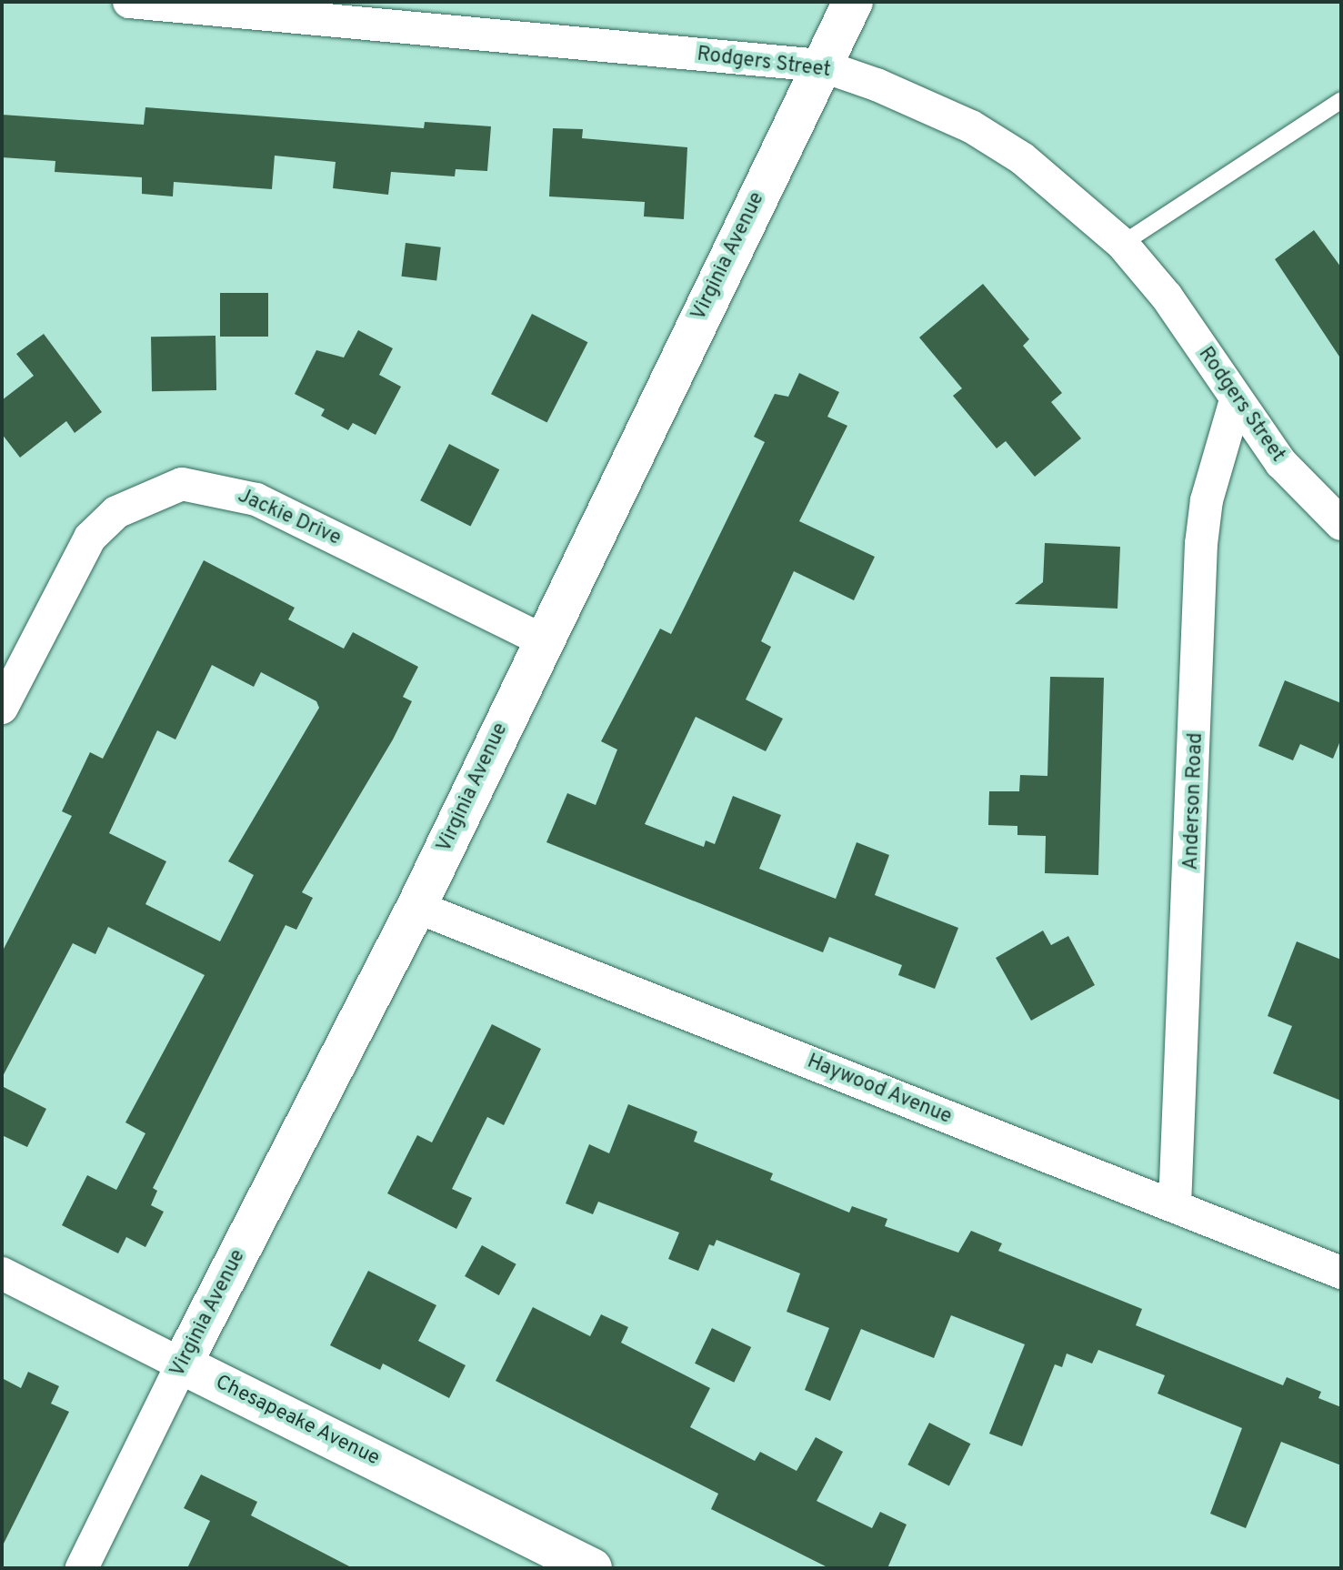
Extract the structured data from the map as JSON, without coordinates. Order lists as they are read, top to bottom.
{
  "streets": {
    "street": [
      "Rodgers Street",
      "Virginia Avenue",
      "Jackie Drive",
      "Anderson Road",
      "Haywood Avenue",
      "Chesapeake Avenue"
    ]
  },
  "crossings": [
    ["Rodgers Street", "Virginia Avenue"],
    ["Rodgers Street", "Anderson Road"],
    ["Virginia Avenue", "Jackie Drive"],
    ["Virginia Avenue", "Haywood Avenue"],
    ["Virginia Avenue", "Chesapeake Avenue"],
    ["Anderson Road", "Haywood Avenue"]
  ]
}
